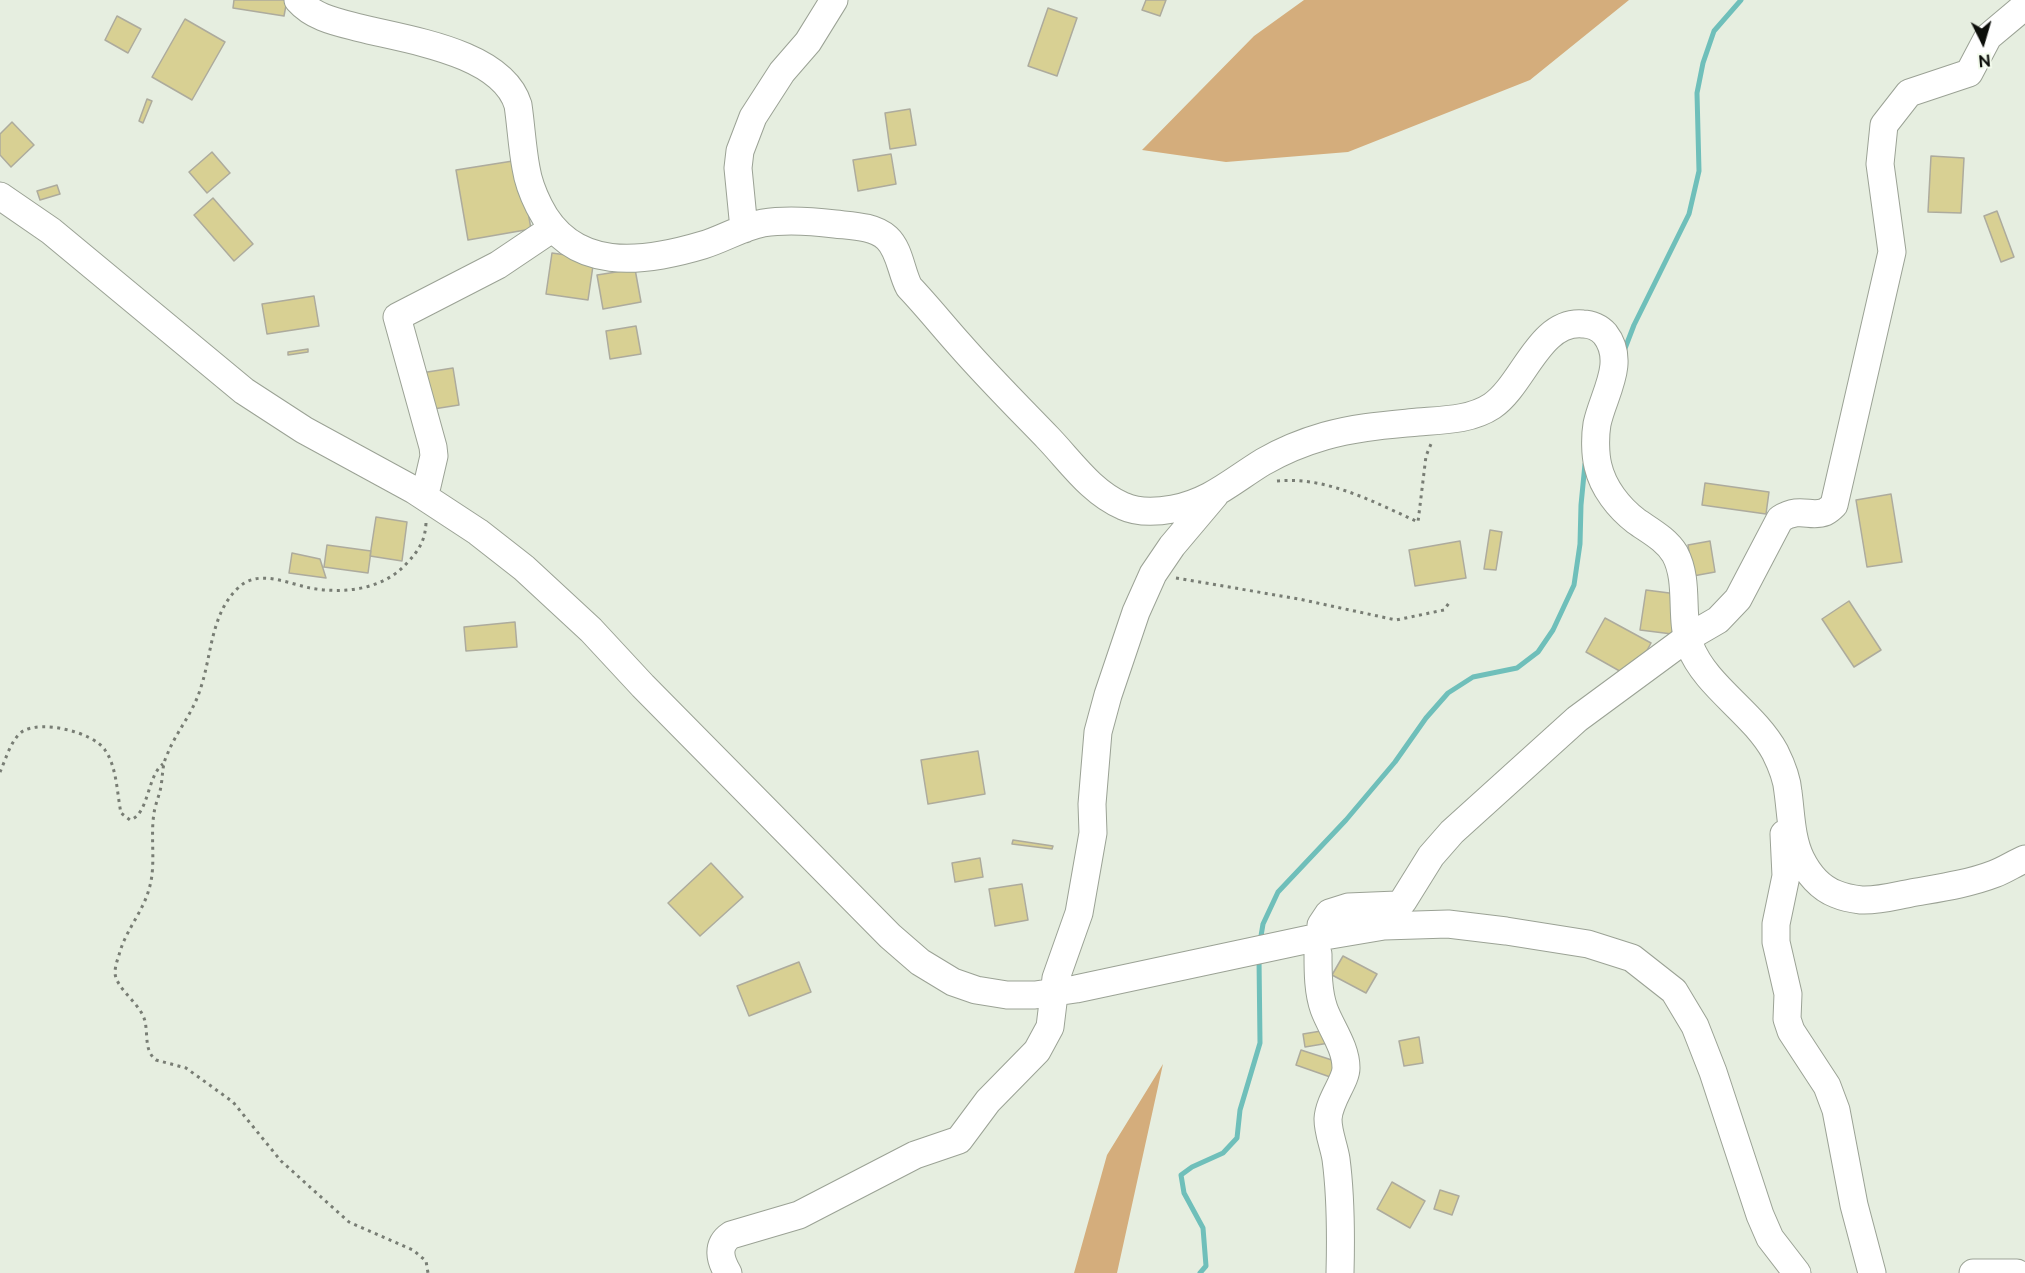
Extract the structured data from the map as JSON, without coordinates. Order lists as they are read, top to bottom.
{
  "north": "bottom"
}
